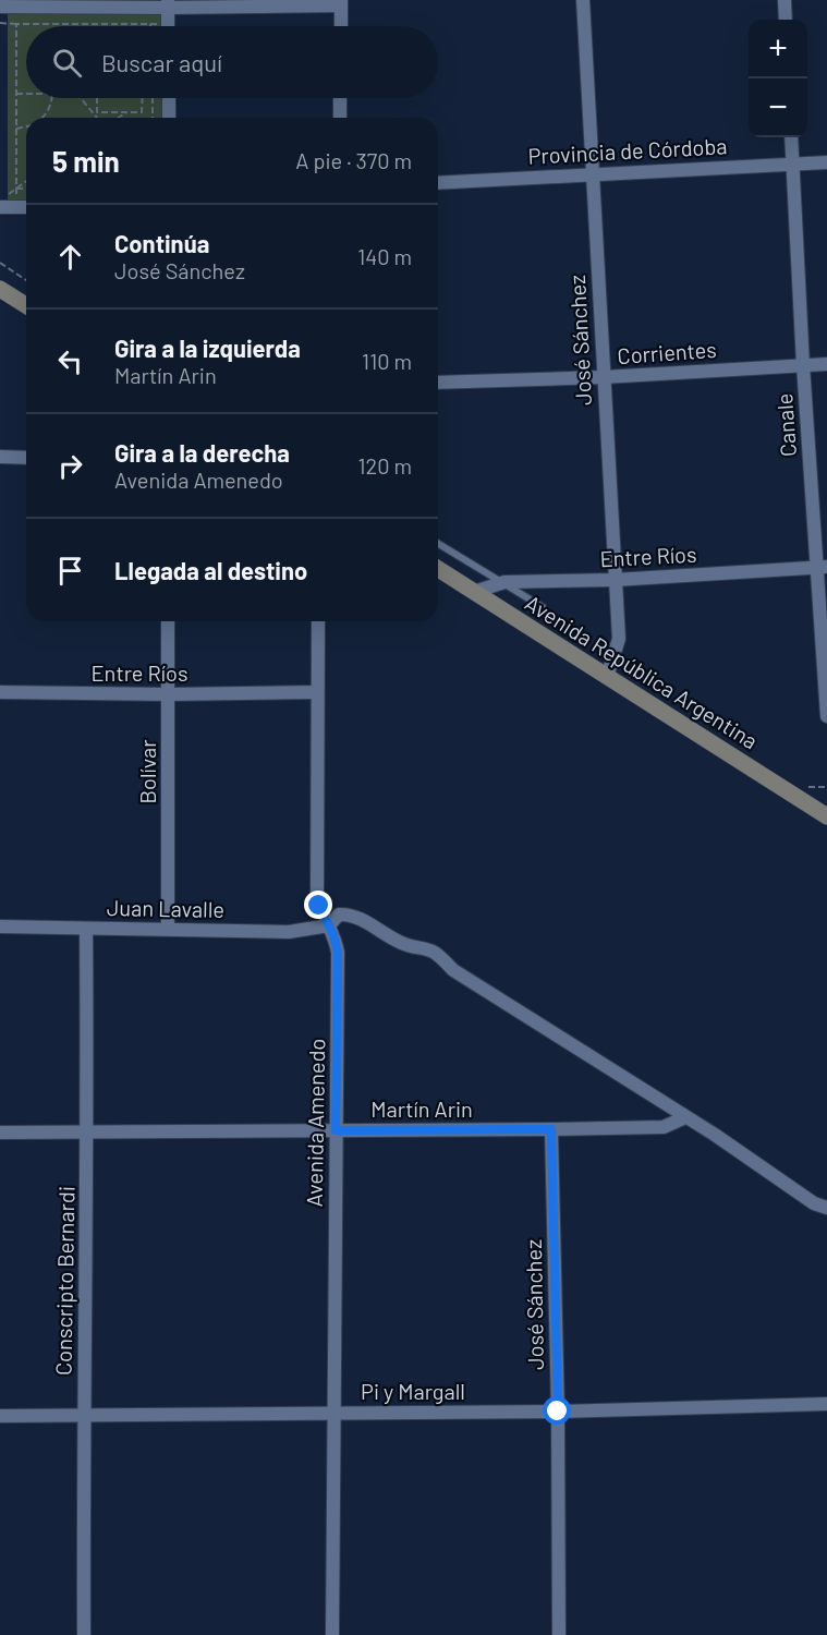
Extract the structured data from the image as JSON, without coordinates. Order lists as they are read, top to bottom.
{
  "streets": {
    "main road": ["Avenida República Argentina"],
    "street": [
      "Provincia de Córdoba",
      "José Sánchez",
      "Corrientes",
      "Canale",
      "Entre Ríos",
      "Bolívar",
      "Juan Lavalle",
      "Martín Arin",
      "Avenida Amenedo",
      "Conscripto Bernardi",
      "Pi y Margall"
    ]
  },
  "crossings": [
    ["Provincia de Córdoba", "José Sánchez"],
    ["Provincia de Córdoba", "Canale"],
    ["José Sánchez", "Corrientes"],
    ["José Sánchez", "Entre Ríos"],
    ["José Sánchez", "Avenida República Argentina"],
    ["José Sánchez", "Martín Arin"],
    ["José Sánchez", "Pi y Margall"],
    ["Corrientes", "Canale"],
    ["Canale", "Entre Ríos"],
    ["Entre Ríos", "Avenida República Argentina"],
    ["Entre Ríos", "Bolívar"],
    ["Entre Ríos", "Avenida Amenedo"],
    ["Bolívar", "Juan Lavalle"],
    ["Juan Lavalle", "Martín Arin"],
    ["Juan Lavalle", "Avenida Amenedo"],
    ["Juan Lavalle", "Conscripto Bernardi"],
    ["Martín Arin", "Avenida Amenedo"],
    ["Martín Arin", "Conscripto Bernardi"],
    ["Avenida Amenedo", "Pi y Margall"],
    ["Conscripto Bernardi", "Pi y Margall"]
  ],
  "page": {
    "map_buttons": ["+", "−"],
    "search": "Buscar aquí",
    "heading": ["5 min", "A pie · 370 m"],
    "list": [
      ["Continúa", "José Sánchez", "140 m"],
      ["Gira a la izquierda", "Martín Arin", "110 m"],
      ["Gira a la derecha", "Avenida Amenedo", "120 m"],
      "Llegada al destino"
    ]
  }
}
